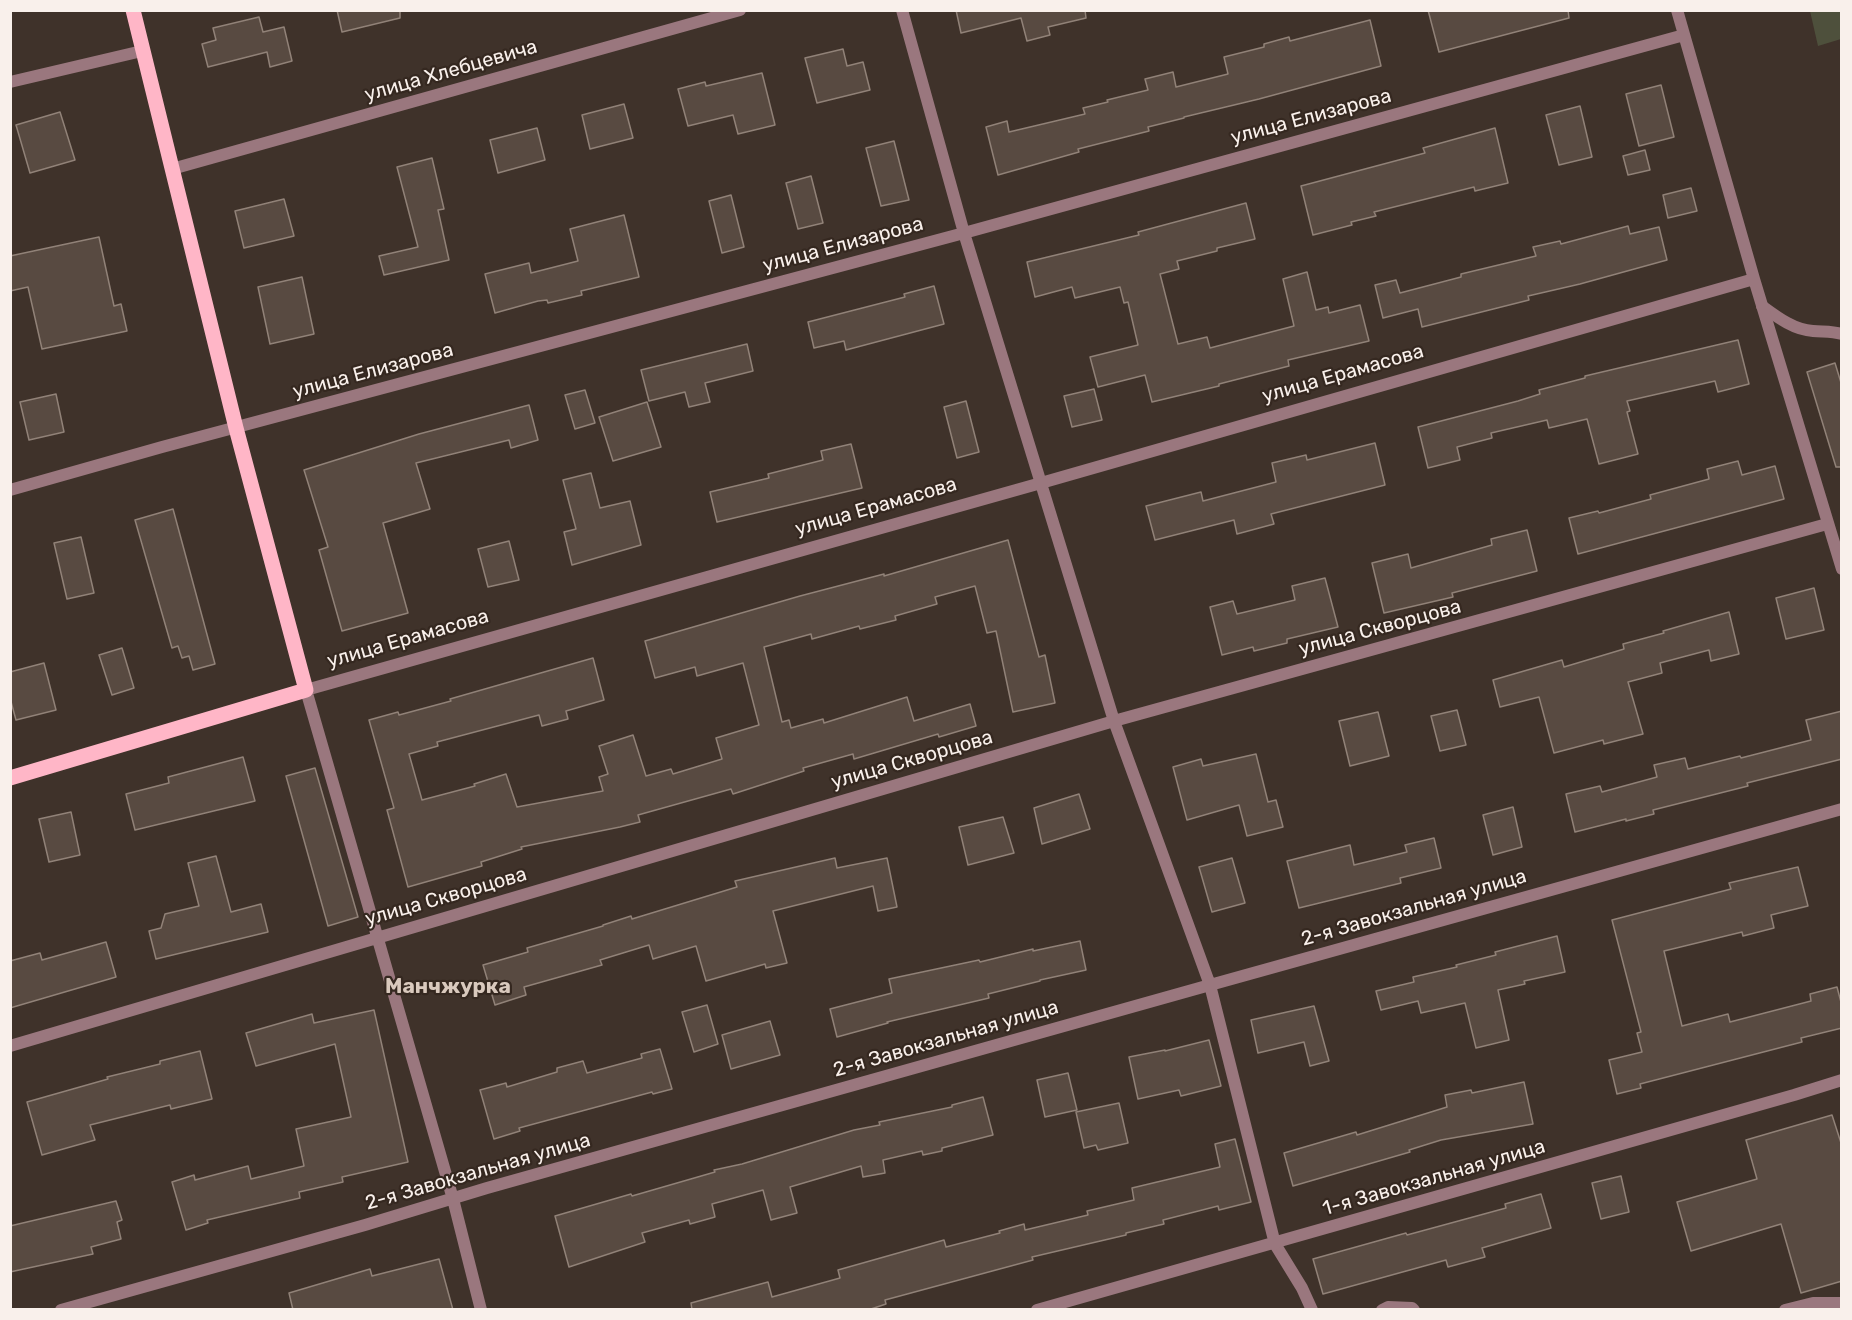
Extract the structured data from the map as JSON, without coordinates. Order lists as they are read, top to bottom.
{
  "streets": {
    "main road": ["улица Ерамасова"],
    "street": [
      "улица Хлебцевича",
      "улица Елизарова",
      "улица Скворцова",
      "2-я Завокзальная улица",
      "1-я Завокзальная улица"
    ]
  },
  "districts": ["Манчжурка"]
}
